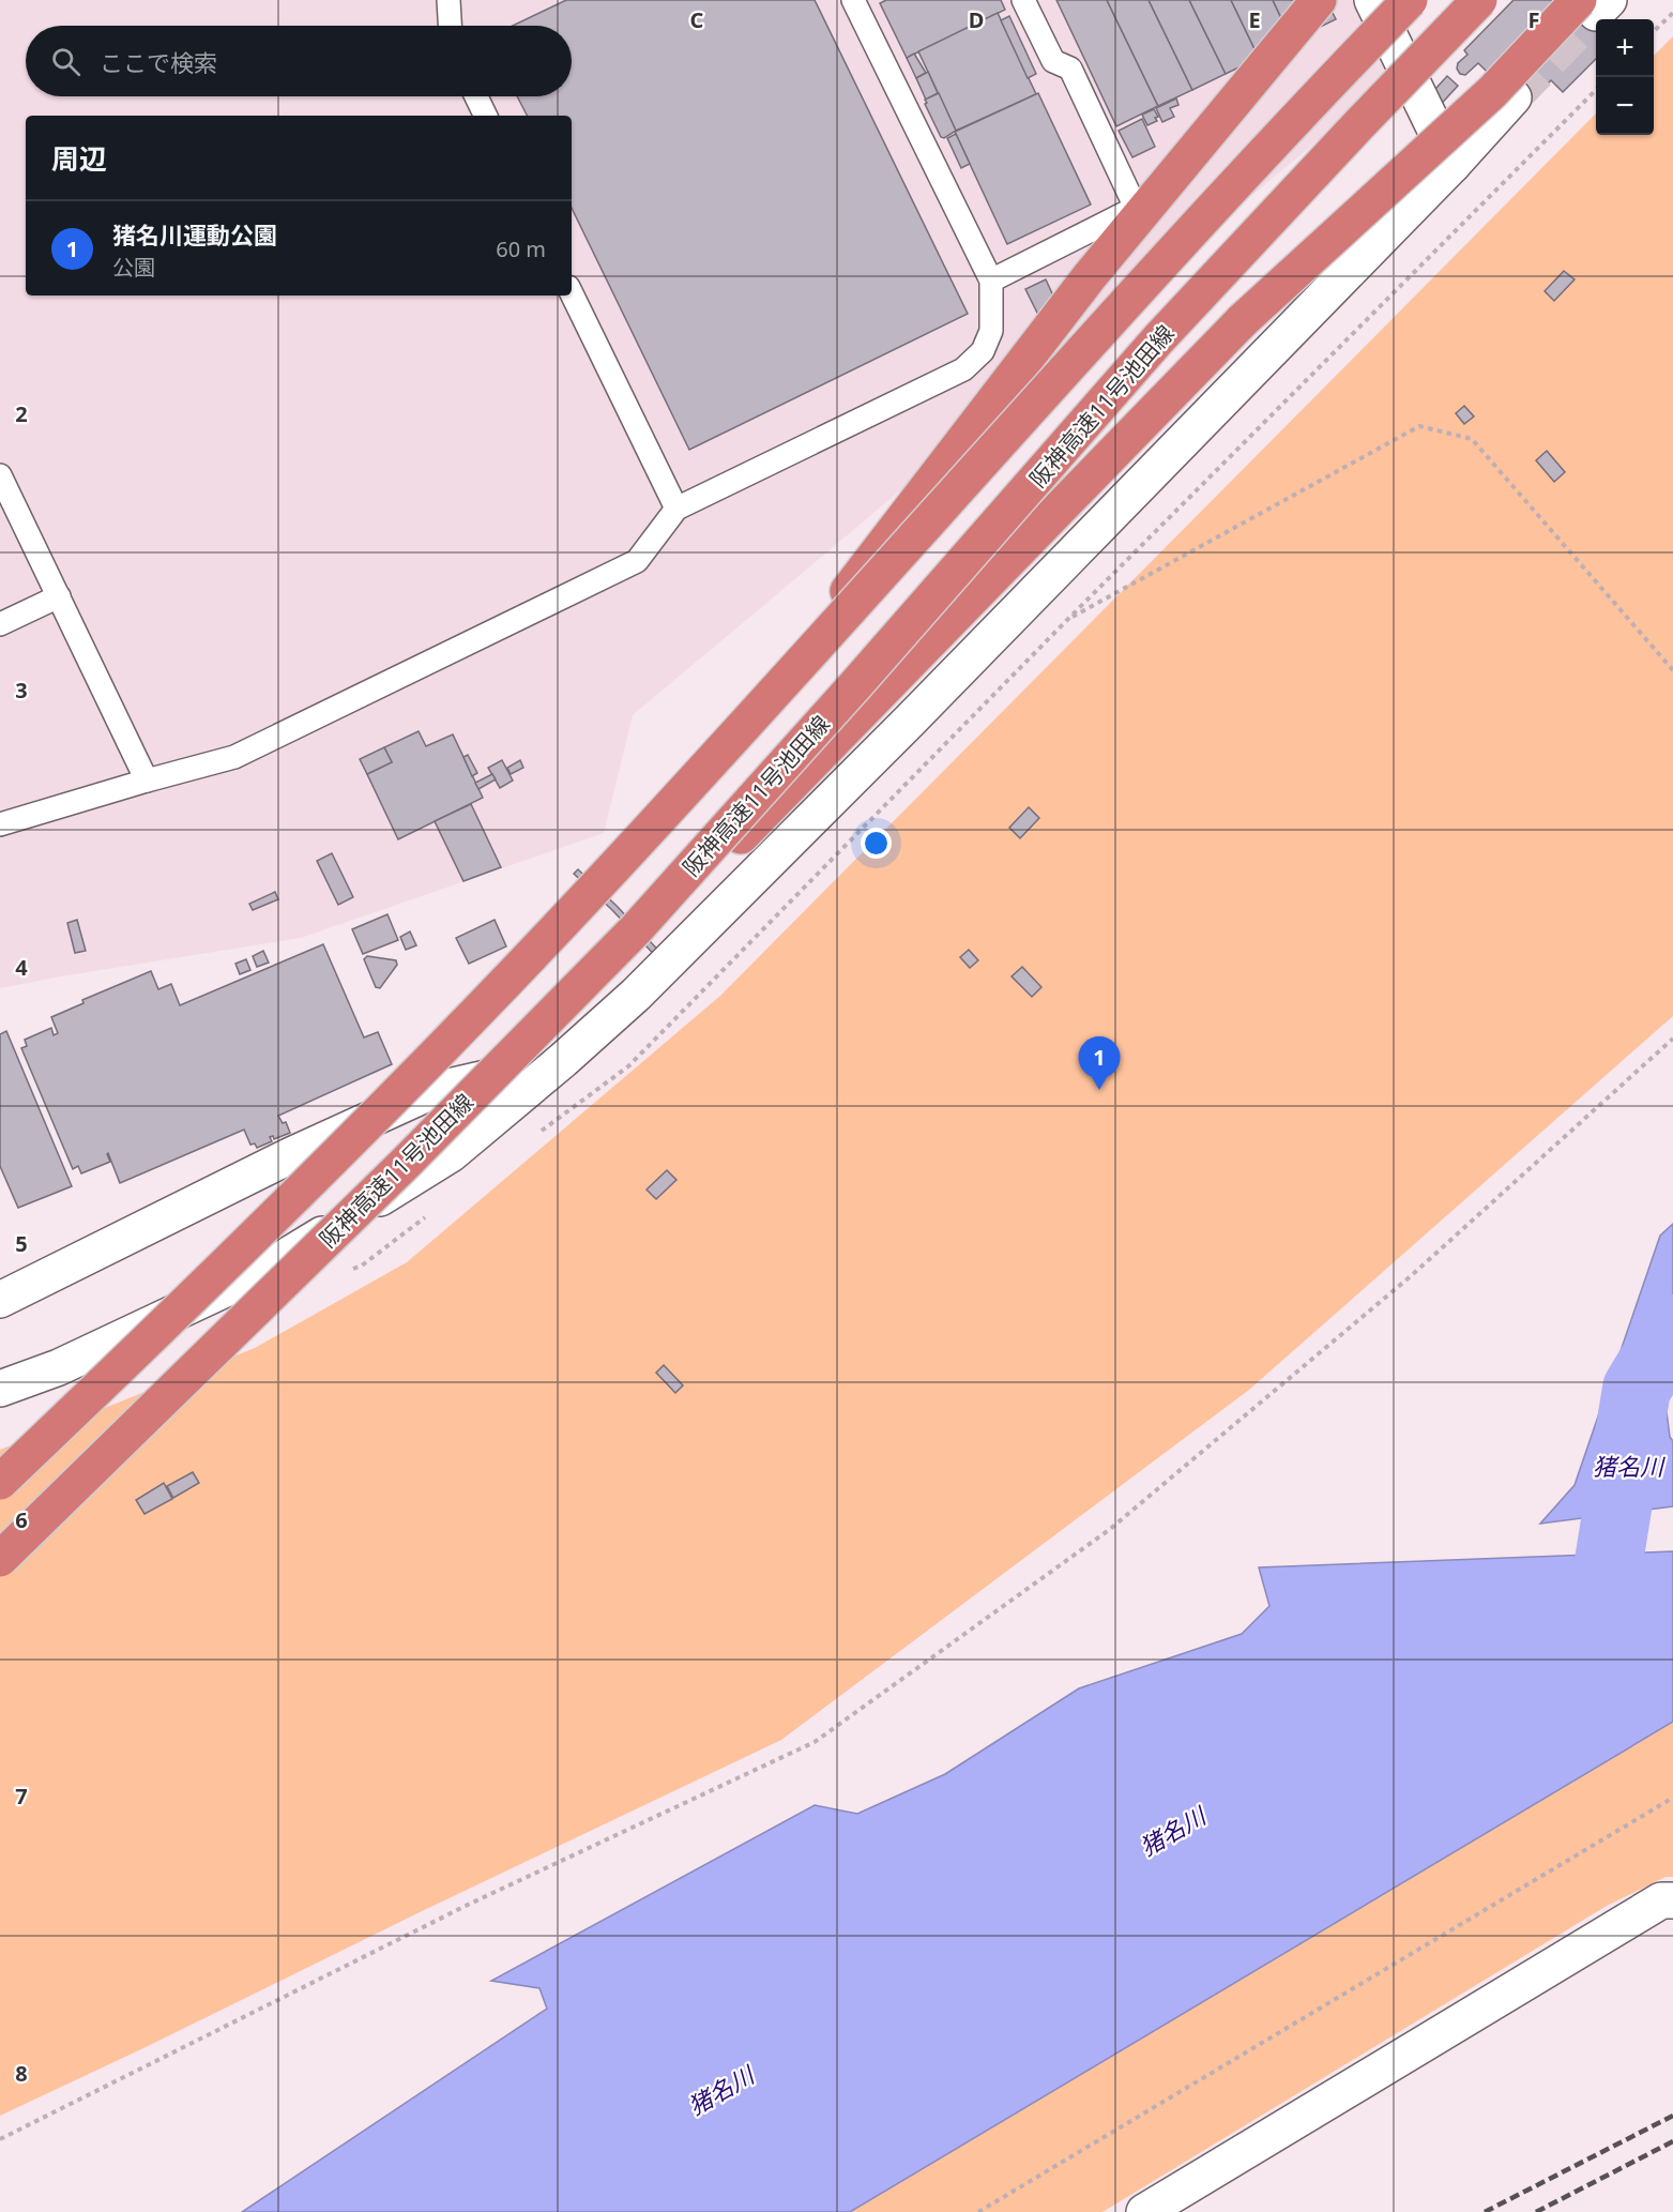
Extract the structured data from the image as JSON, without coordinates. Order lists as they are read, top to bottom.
{
  "streets": {
    "highway": ["阪神高速11号池田線"]
  },
  "water": ["猪名川"],
  "page": {
    "map_buttons": ["+", "−"],
    "search": "ここで検索",
    "heading": "周辺",
    "list": [
      {
        "mark": "1",
        "name": "猪名川運動公園",
        "note": "公園",
        "value": "60 m"
      }
    ],
    "pins": "1"
  },
  "grid": {
    "columns": [
      "C",
      "D",
      "E",
      "F"
    ],
    "rows": [
      "2",
      "3",
      "4",
      "5",
      "6",
      "7",
      "8"
    ]
  }
}
